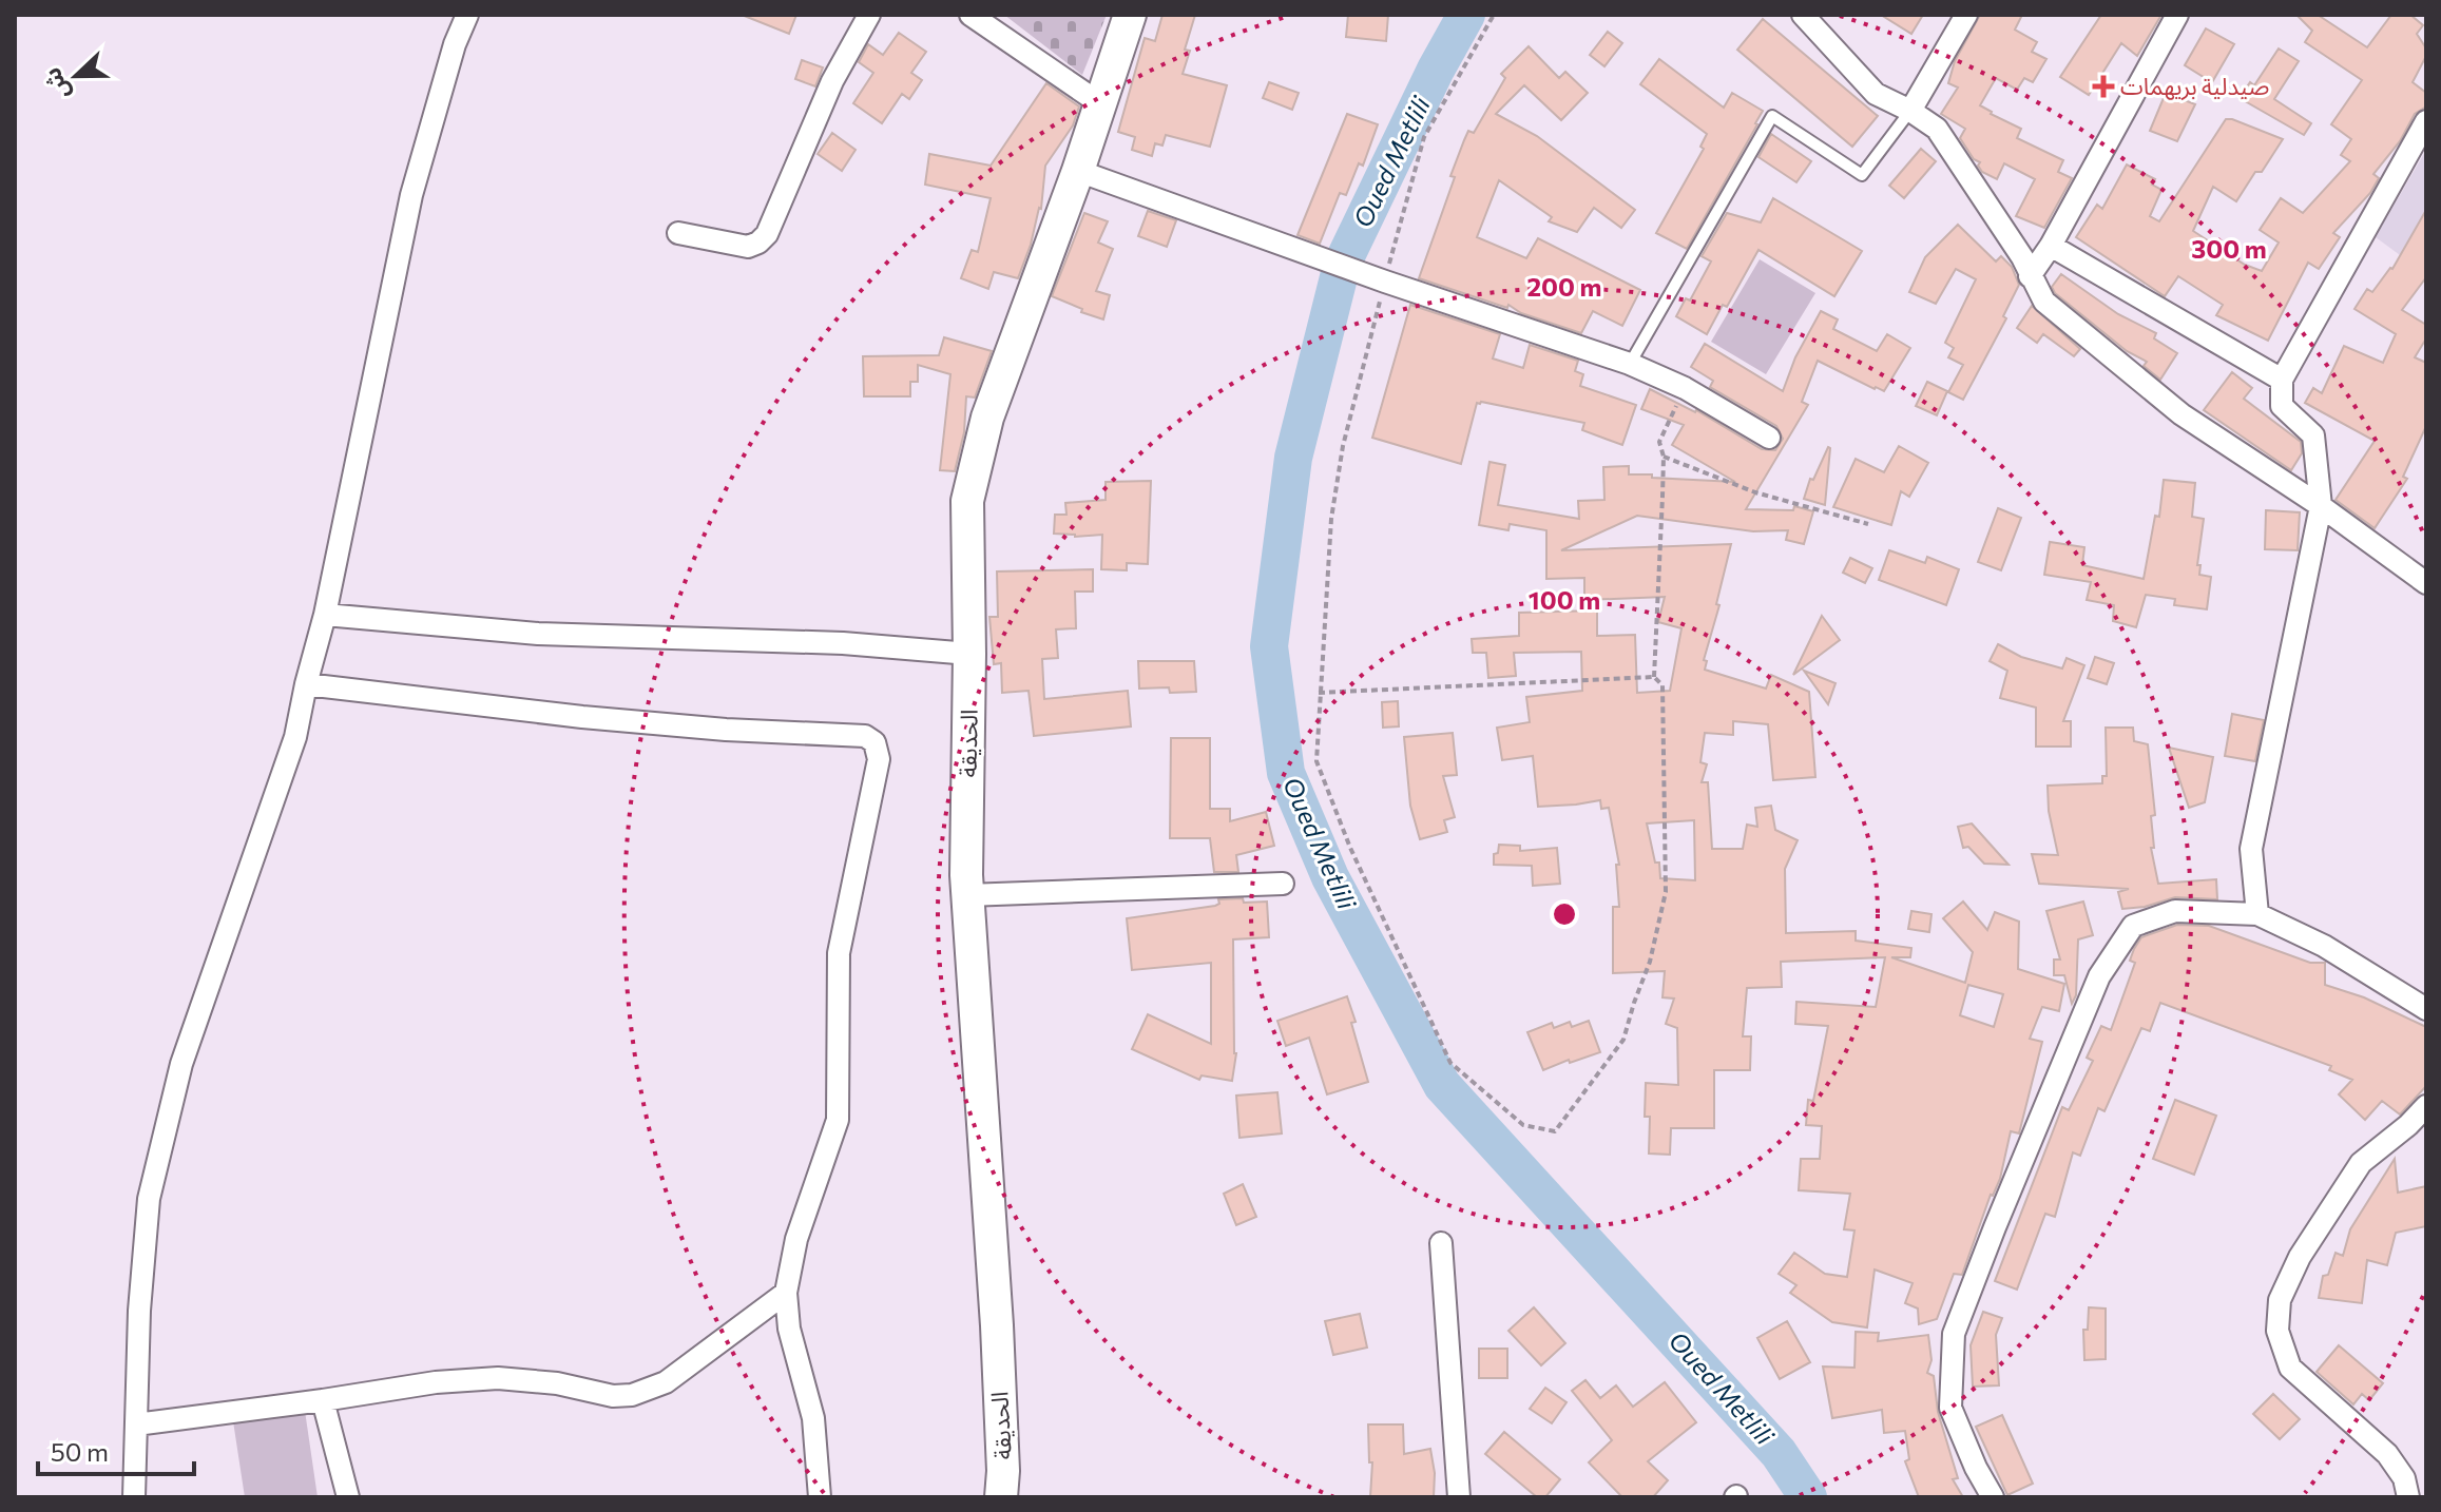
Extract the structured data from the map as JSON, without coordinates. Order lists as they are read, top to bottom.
{
  "streets": {
    "street": ["الحديقة"]
  },
  "water": ["Oued Metlili"],
  "places": {
    "health": ["صيدلية بريهمات"]
  },
  "scale_bar": "50 m",
  "north": "left",
  "rings": ["300 m", "200 m", "100 m"]
}
